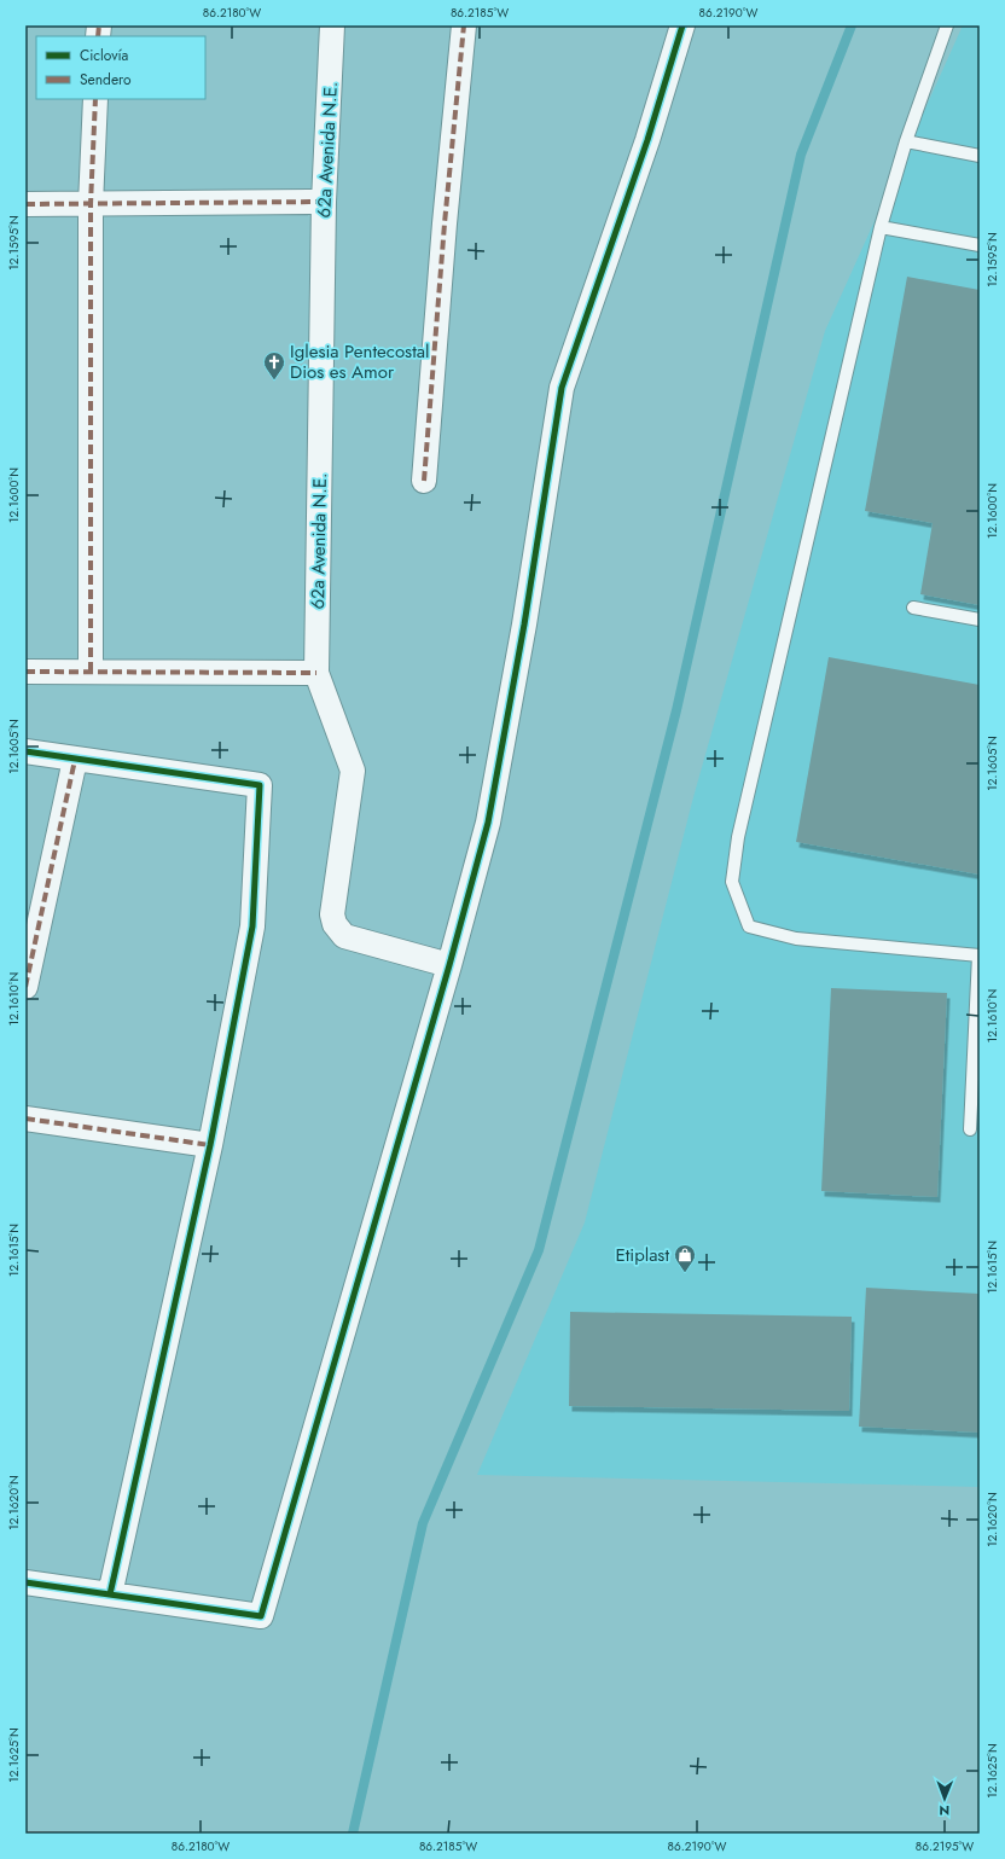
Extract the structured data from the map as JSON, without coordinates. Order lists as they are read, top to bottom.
{
  "streets": {
    "street": ["62a Avenida N.E."]
  },
  "places": {
    "church": ["Iglesia Pentecostal Dios es Amor"],
    "shop": ["Etiplast"]
  },
  "legend": ["Ciclovía", "Sendero"],
  "north": "bottom",
  "coordinates": [
    "86.2180°W",
    "86.2185°W",
    "86.2190°W",
    "12.1595°N",
    "12.1600°N",
    "12.1605°N",
    "12.1610°N",
    "12.1615°N",
    "12.1620°N",
    "12.1625°N",
    "86.2195°W"
  ]
}
